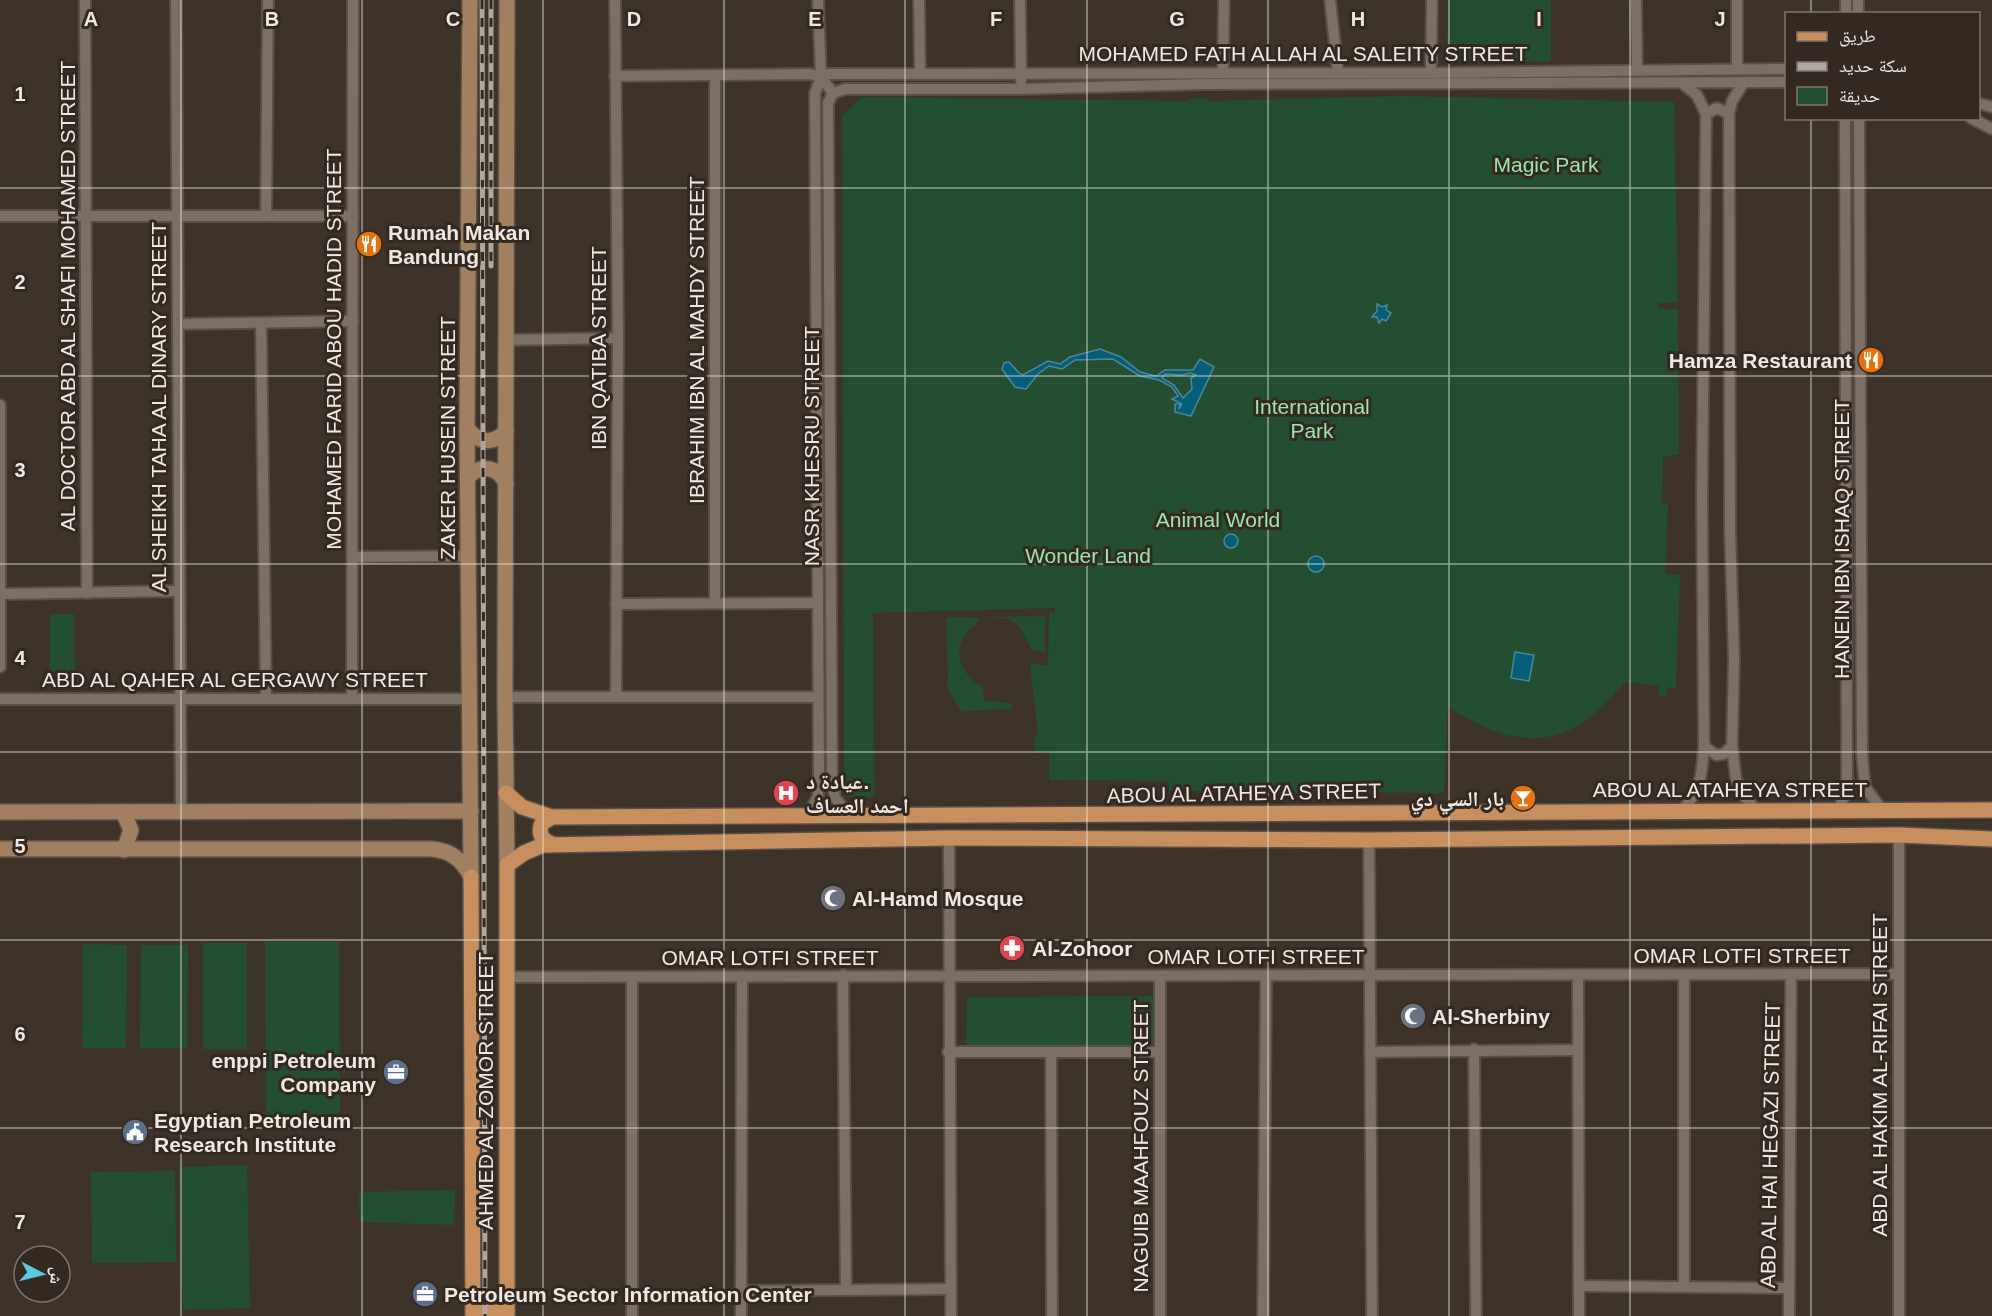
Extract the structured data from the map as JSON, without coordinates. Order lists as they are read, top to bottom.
{
  "streets": {
    "main road": ["ZAKER HUSEIN STREET", "ABOU AL ATAHEYA STREET", "AHMED AL ZOMOR STREET"],
    "street": [
      "MOHAMED FATH ALLAH AL SALEITY STREET",
      "AL DOCTOR ABD AL SHAFI MOHAMED STREET",
      "IBRAHIM IBN AL MAHDY STREET",
      "IBN QATIBA STREET",
      "MOHAMED FARID ABOU HADID STREET",
      "AL SHEIKH TAHA AL DINARY STREET",
      "NASR KHESRU STREET",
      "HANEIN IBN ISHAQ STREET",
      "ABD AL QAHER AL GERGAWY STREET",
      "OMAR LOTFI STREET",
      "ABD AL HAKIM AL-RIFAI STREET",
      "ABD AL HAI HEGAZI STREET",
      "NAGUIB MAAHFOUZ STREET"
    ]
  },
  "crossings": [
    ["MOHAMED FATH ALLAH AL SALEITY STREET", "IBRAHIM IBN AL MAHDY STREET"],
    ["MOHAMED FATH ALLAH AL SALEITY STREET", "IBN QATIBA STREET"],
    ["MOHAMED FATH ALLAH AL SALEITY STREET", "NASR KHESRU STREET"],
    ["MOHAMED FARID ABOU HADID STREET", "ABD AL QAHER AL GERGAWY STREET"],
    ["AL SHEIKH TAHA AL DINARY STREET", "ABD AL QAHER AL GERGAWY STREET"],
    ["ZAKER HUSEIN STREET", "ABD AL QAHER AL GERGAWY STREET"],
    ["ZAKER HUSEIN STREET", "AHMED AL ZOMOR STREET"],
    ["NASR KHESRU STREET", "ABOU AL ATAHEYA STREET"],
    ["HANEIN IBN ISHAQ STREET", "ABOU AL ATAHEYA STREET"],
    ["ABOU AL ATAHEYA STREET", "ABD AL HAKIM AL-RIFAI STREET"],
    ["ABOU AL ATAHEYA STREET", "AHMED AL ZOMOR STREET"],
    ["OMAR LOTFI STREET", "ABD AL HAKIM AL-RIFAI STREET"],
    ["OMAR LOTFI STREET", "AHMED AL ZOMOR STREET"],
    ["OMAR LOTFI STREET", "ABD AL HAI HEGAZI STREET"],
    ["OMAR LOTFI STREET", "NAGUIB MAAHFOUZ STREET"]
  ],
  "parks": [
    "Magic Park",
    "International Park",
    "Animal World",
    "Wonder Land"
  ],
  "places": {
    "restaurant": ["Rumah Makan Bandung", "Hamza Restaurant"],
    "hospital": ["عيادة د. احمد العساف"],
    "bar": ["بار السي دي"],
    "mosque": ["Al-Hamd Mosque", "Al-Sherbiny"],
    "pharmacy": ["Al-Zohoor"],
    "office": ["enppi Petroleum Company", "Petroleum Sector Information Center"],
    "public building": ["Egyptian Petroleum Research Institute"]
  },
  "legend": ["طريق", "سكة حديد", "حديقة"],
  "north": "right",
  "grid": {
    "columns": [
      "A",
      "B",
      "C",
      "D",
      "E",
      "F",
      "G",
      "H",
      "I",
      "J"
    ],
    "rows": [
      "1",
      "2",
      "3",
      "4",
      "5",
      "6",
      "7"
    ]
  }
}
